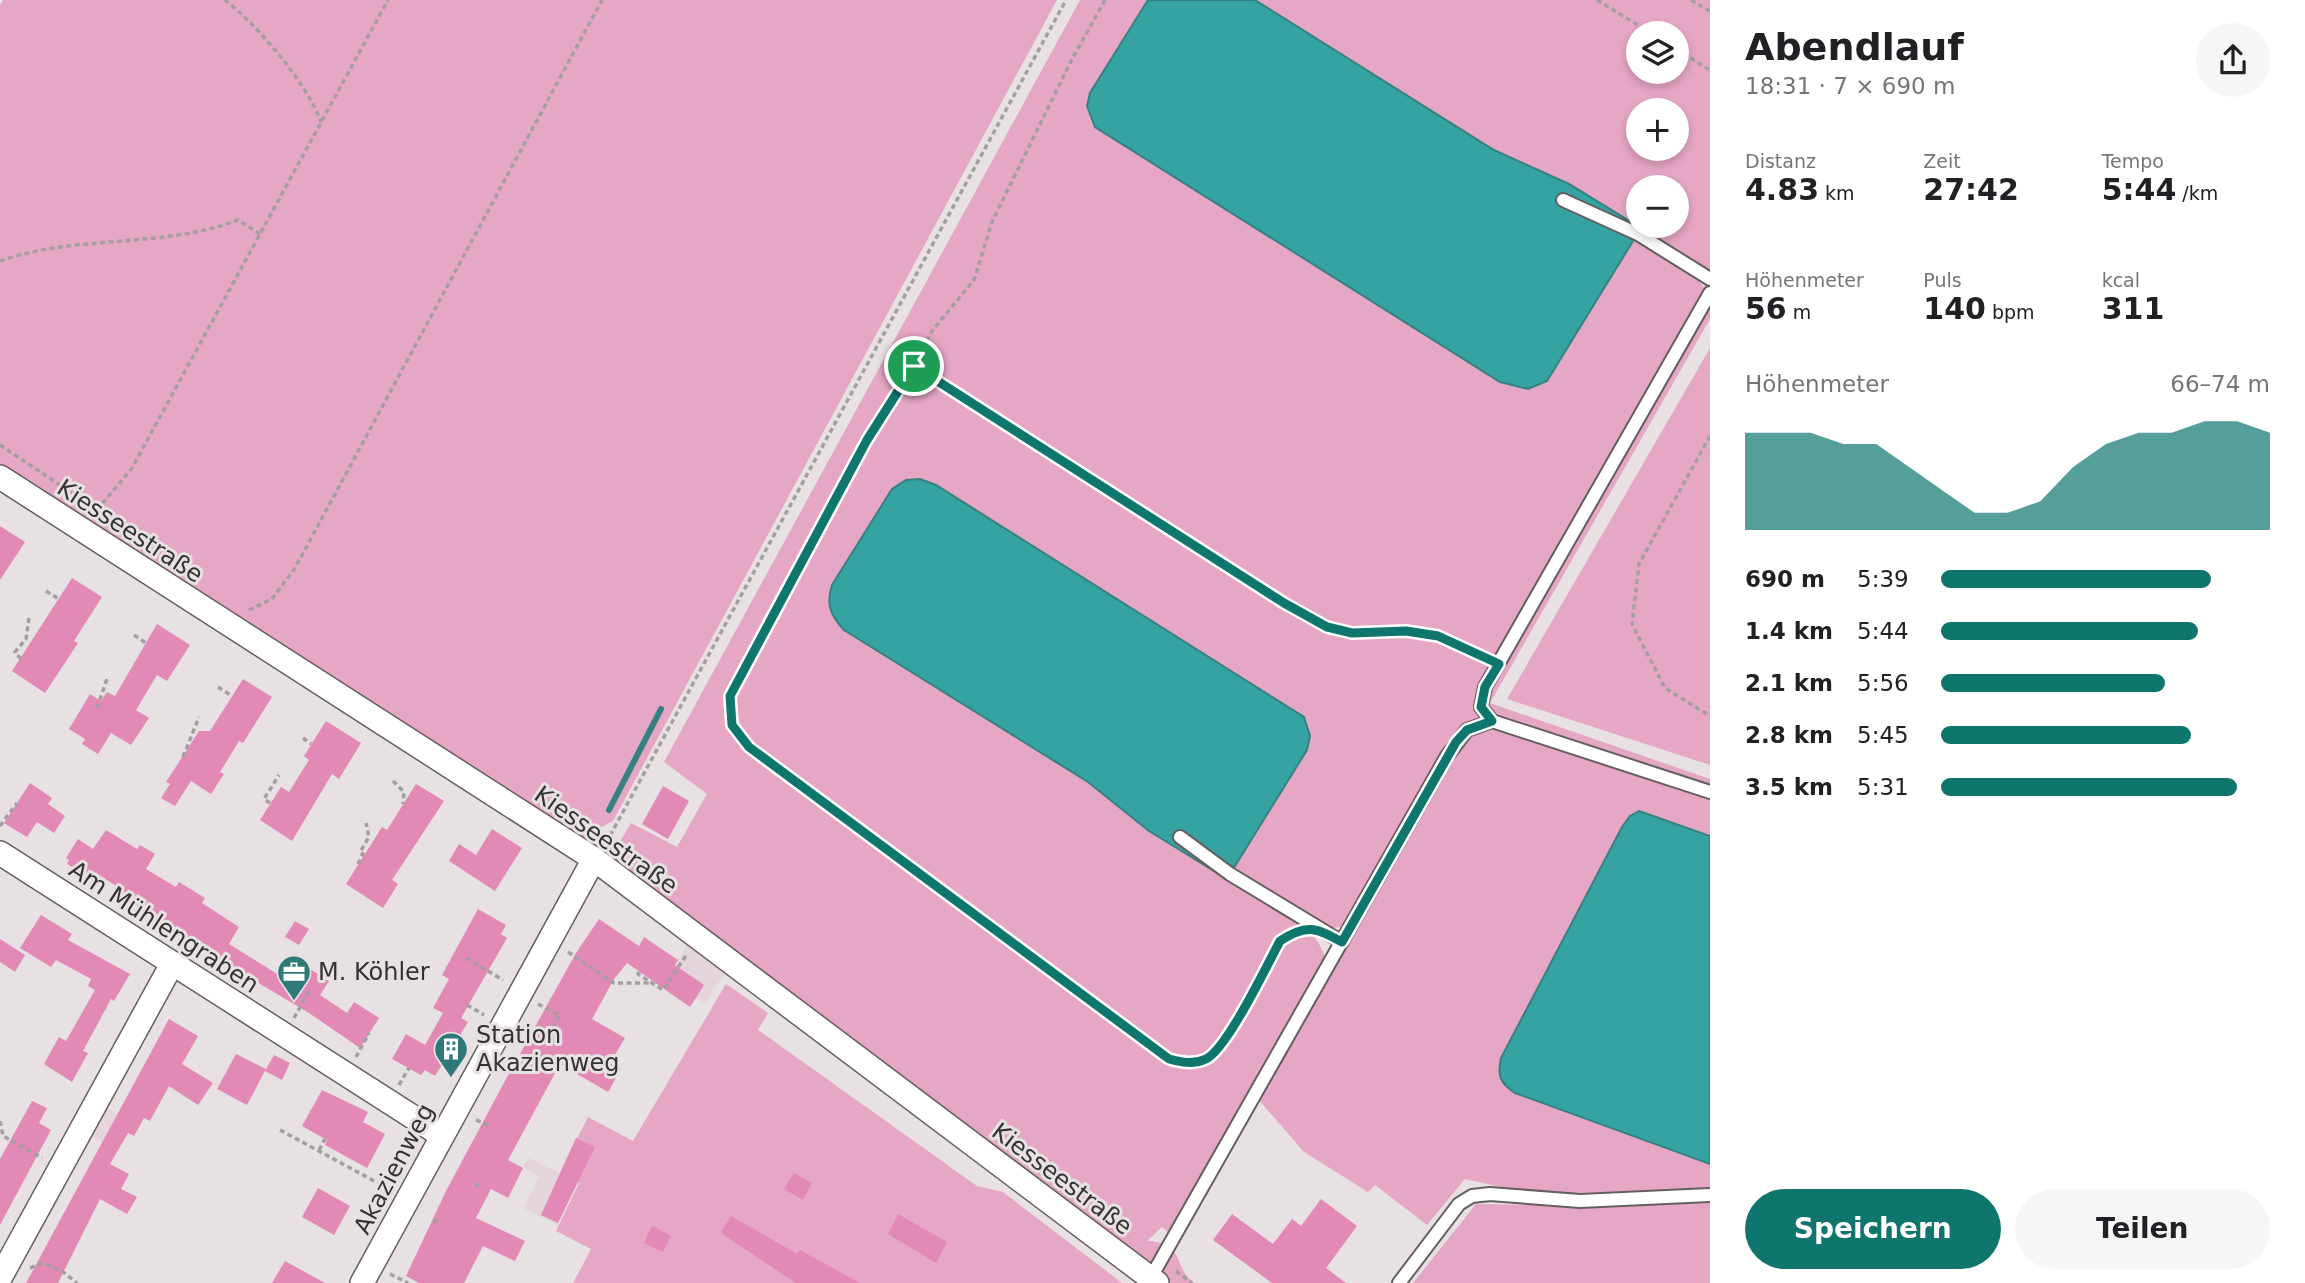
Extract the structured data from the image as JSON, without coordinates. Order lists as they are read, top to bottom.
{
  "streets": {
    "street": ["Kiesseestraße", "Am Mühlengraben", "Akazienweg"]
  },
  "crossings": [
    ["Kiesseestraße", "Akazienweg"],
    ["Am Mühlengraben", "Akazienweg"]
  ],
  "places": {
    "office": ["M. Köhler"],
    "building": ["Station Akazienweg"]
  },
  "page": {
    "heading": ["Abendlauf", "18:31 · 7 × 690 m"],
    "map_buttons": ["+", "−"],
    "stats": [
      ["Distanz", "4.83 km"],
      ["Zeit", "27:42"],
      ["Tempo", "5:44 /km"],
      ["Höhenmeter", "56 m"],
      ["Puls", "140 bpm"],
      ["kcal", "311"]
    ],
    "chart": ["Höhenmeter", "66–74 m"],
    "list": [
      {
        "name": "690 m",
        "note": "5:39"
      },
      {
        "name": "1.4 km",
        "note": "5:44"
      },
      {
        "name": "2.1 km",
        "note": "5:56"
      },
      {
        "name": "2.8 km",
        "note": "5:45"
      },
      {
        "name": "3.5 km",
        "note": "5:31"
      }
    ],
    "buttons": ["Speichern", "Teilen"]
  }
}
